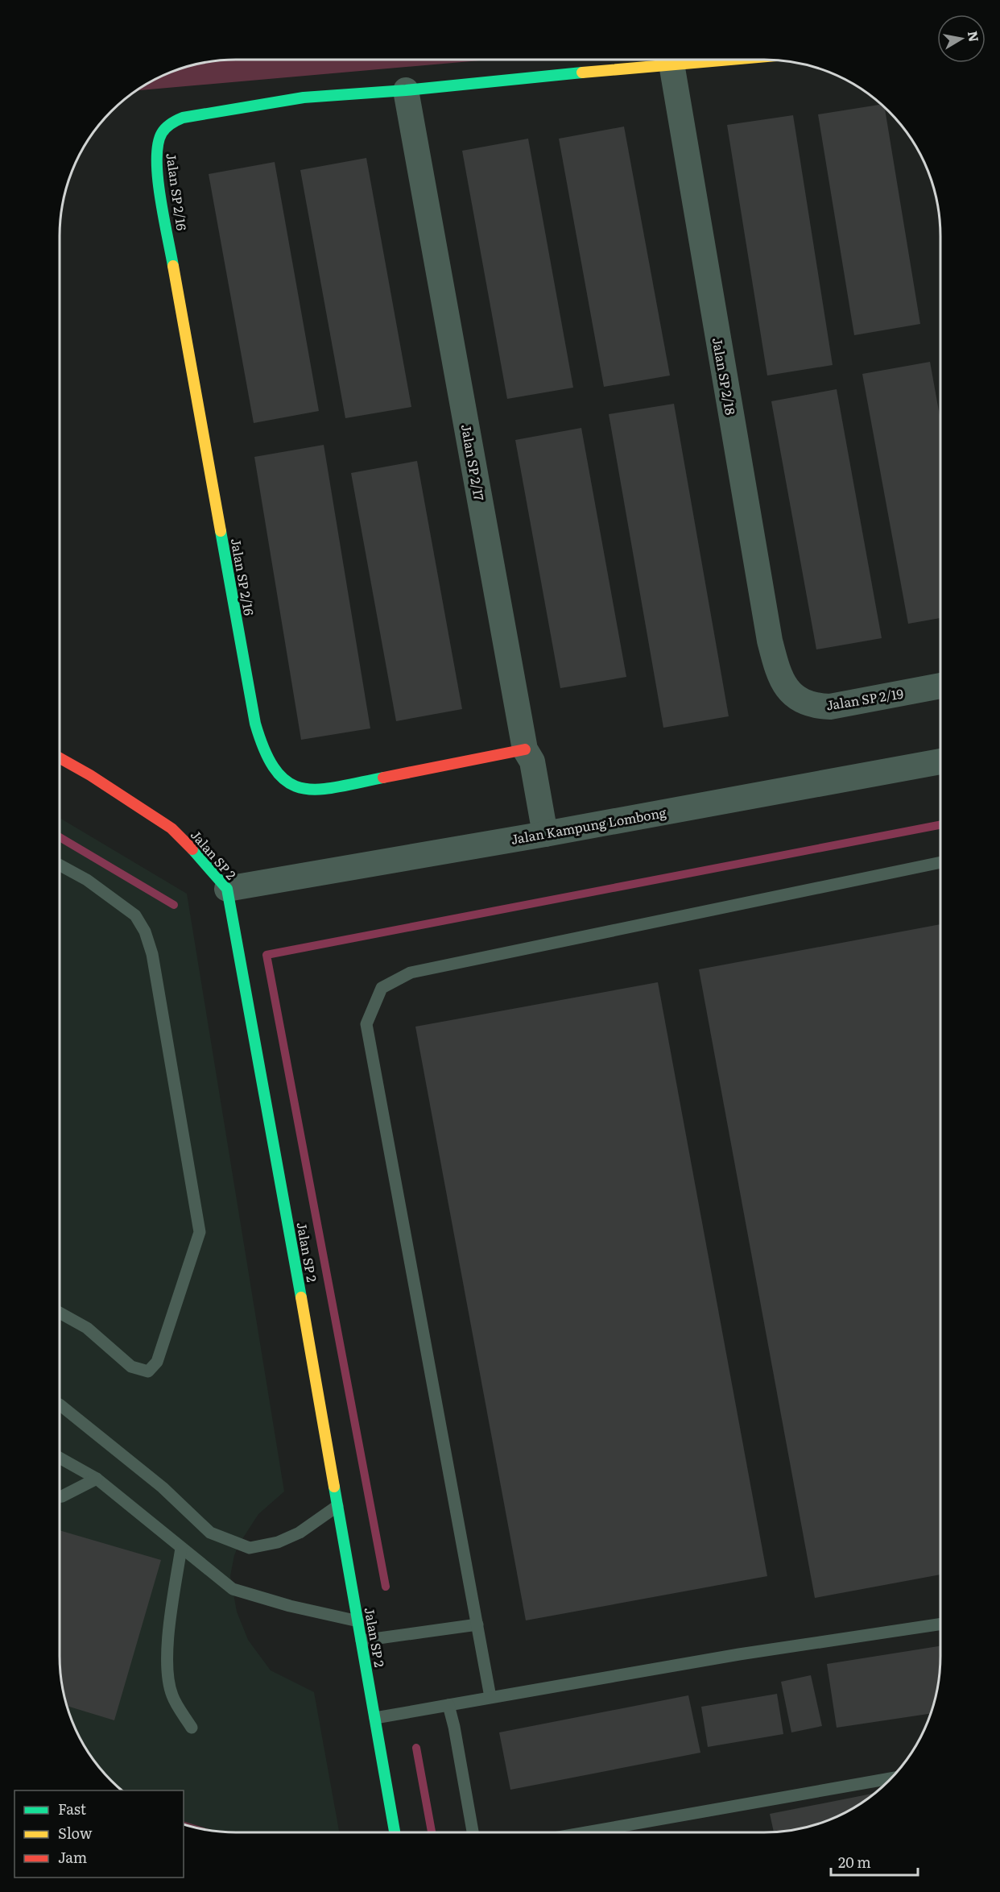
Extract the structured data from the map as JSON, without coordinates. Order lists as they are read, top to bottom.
{
  "streets": {
    "street": [
      "Jalan SP 2/16",
      "Jalan SP 2/18",
      "Jalan SP 2/17",
      "Jalan SP 2/19",
      "Jalan Kampung Lombong",
      "Jalan SP 2"
    ]
  },
  "crossings": [
    ["Jalan SP 2/16", "Jalan SP 2/17"],
    ["Jalan SP 2/18", "Jalan SP 2/19"],
    ["Jalan SP 2/17", "Jalan Kampung Lombong"],
    ["Jalan Kampung Lombong", "Jalan SP 2"]
  ],
  "legend": ["Fast", "Slow", "Jam"],
  "scale_bar": "20 m",
  "north": "right"
}
